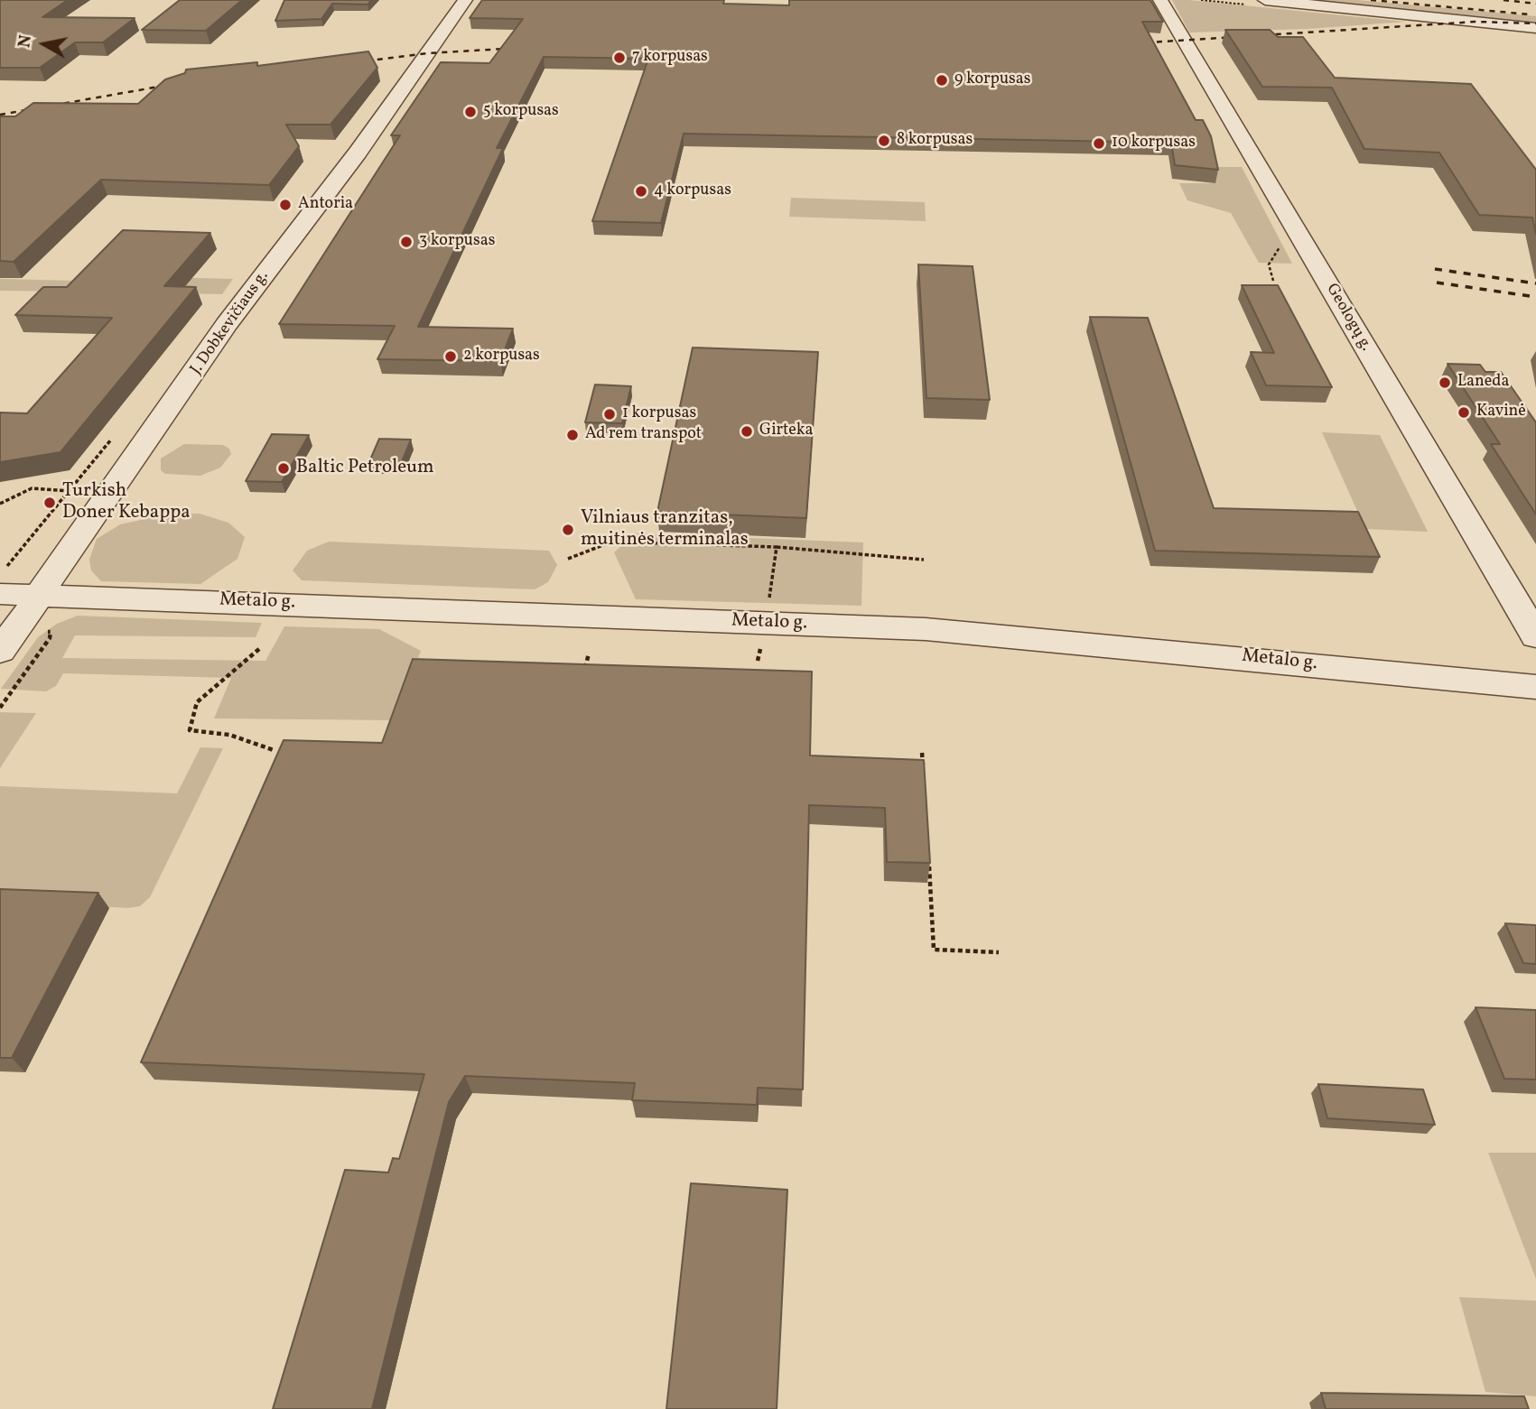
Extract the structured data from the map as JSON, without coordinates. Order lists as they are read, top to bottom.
{
  "streets": {
    "street": ["Geologų g.", "J. Dobkevičiaus g.", "Metalo g."]
  },
  "crossings": [
    ["J. Dobkevičiaus g.", "Metalo g."]
  ],
  "places": [
    "7 korpusas",
    "9 korpusas",
    "5 korpusas",
    "8 korpusas",
    "10 korpusas",
    "4 korpusas",
    "Antoria",
    "3 korpusas",
    "2 korpusas",
    "Laneda",
    "Kavinė",
    "1 korpusas",
    "Girteka",
    "Ad rem transpot",
    "Baltic Petroleum",
    "Turkish Doner Kebappa",
    "Vilniaus tranzitas, muitinės terminalas"
  ],
  "north": "left"
}
